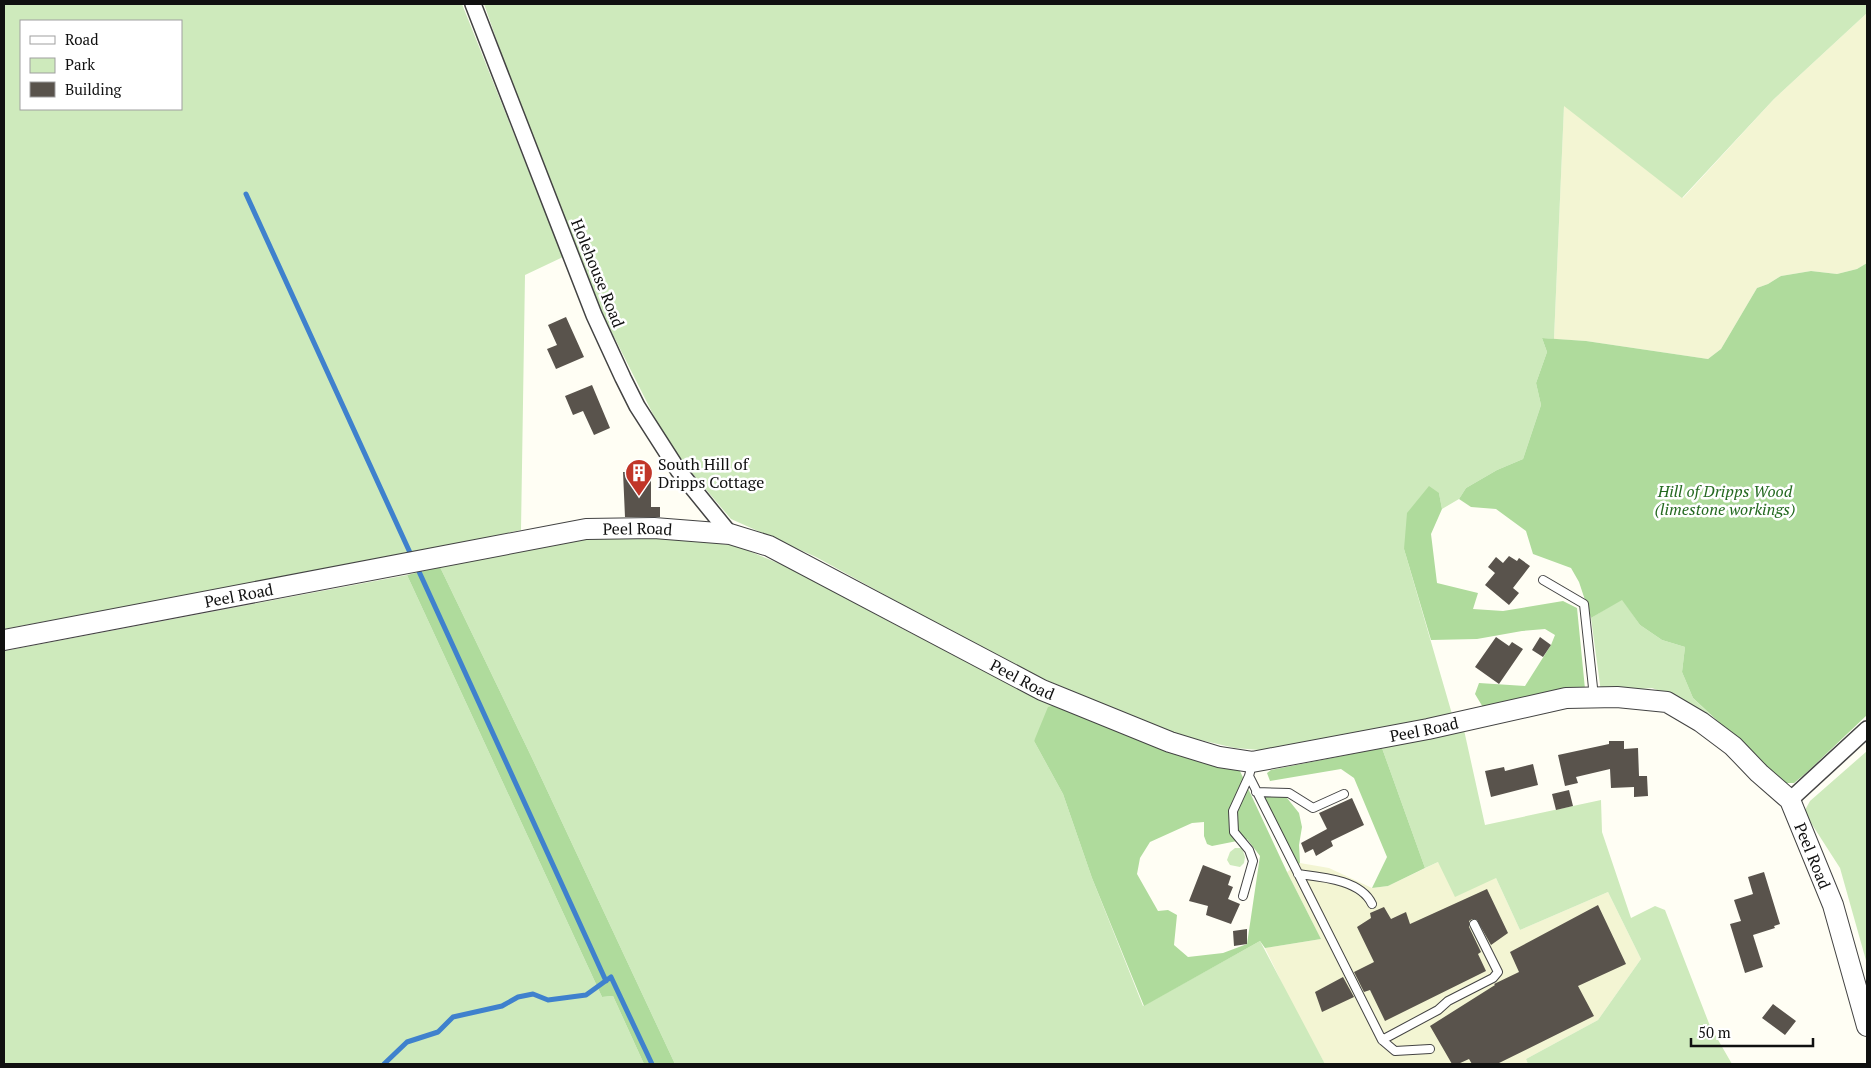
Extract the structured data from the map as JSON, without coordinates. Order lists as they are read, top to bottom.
{
  "streets": {
    "street": ["Holehouse Road", "Peel Road"]
  },
  "crossings": [
    ["Holehouse Road", "Peel Road"]
  ],
  "parks": ["Hill of Dripps Wood (limestone workings)"],
  "places": {
    "building": ["South Hill of Dripps Cottage"]
  },
  "legend": ["Road", "Park", "Building"],
  "scale_bar": "50 m"
}
